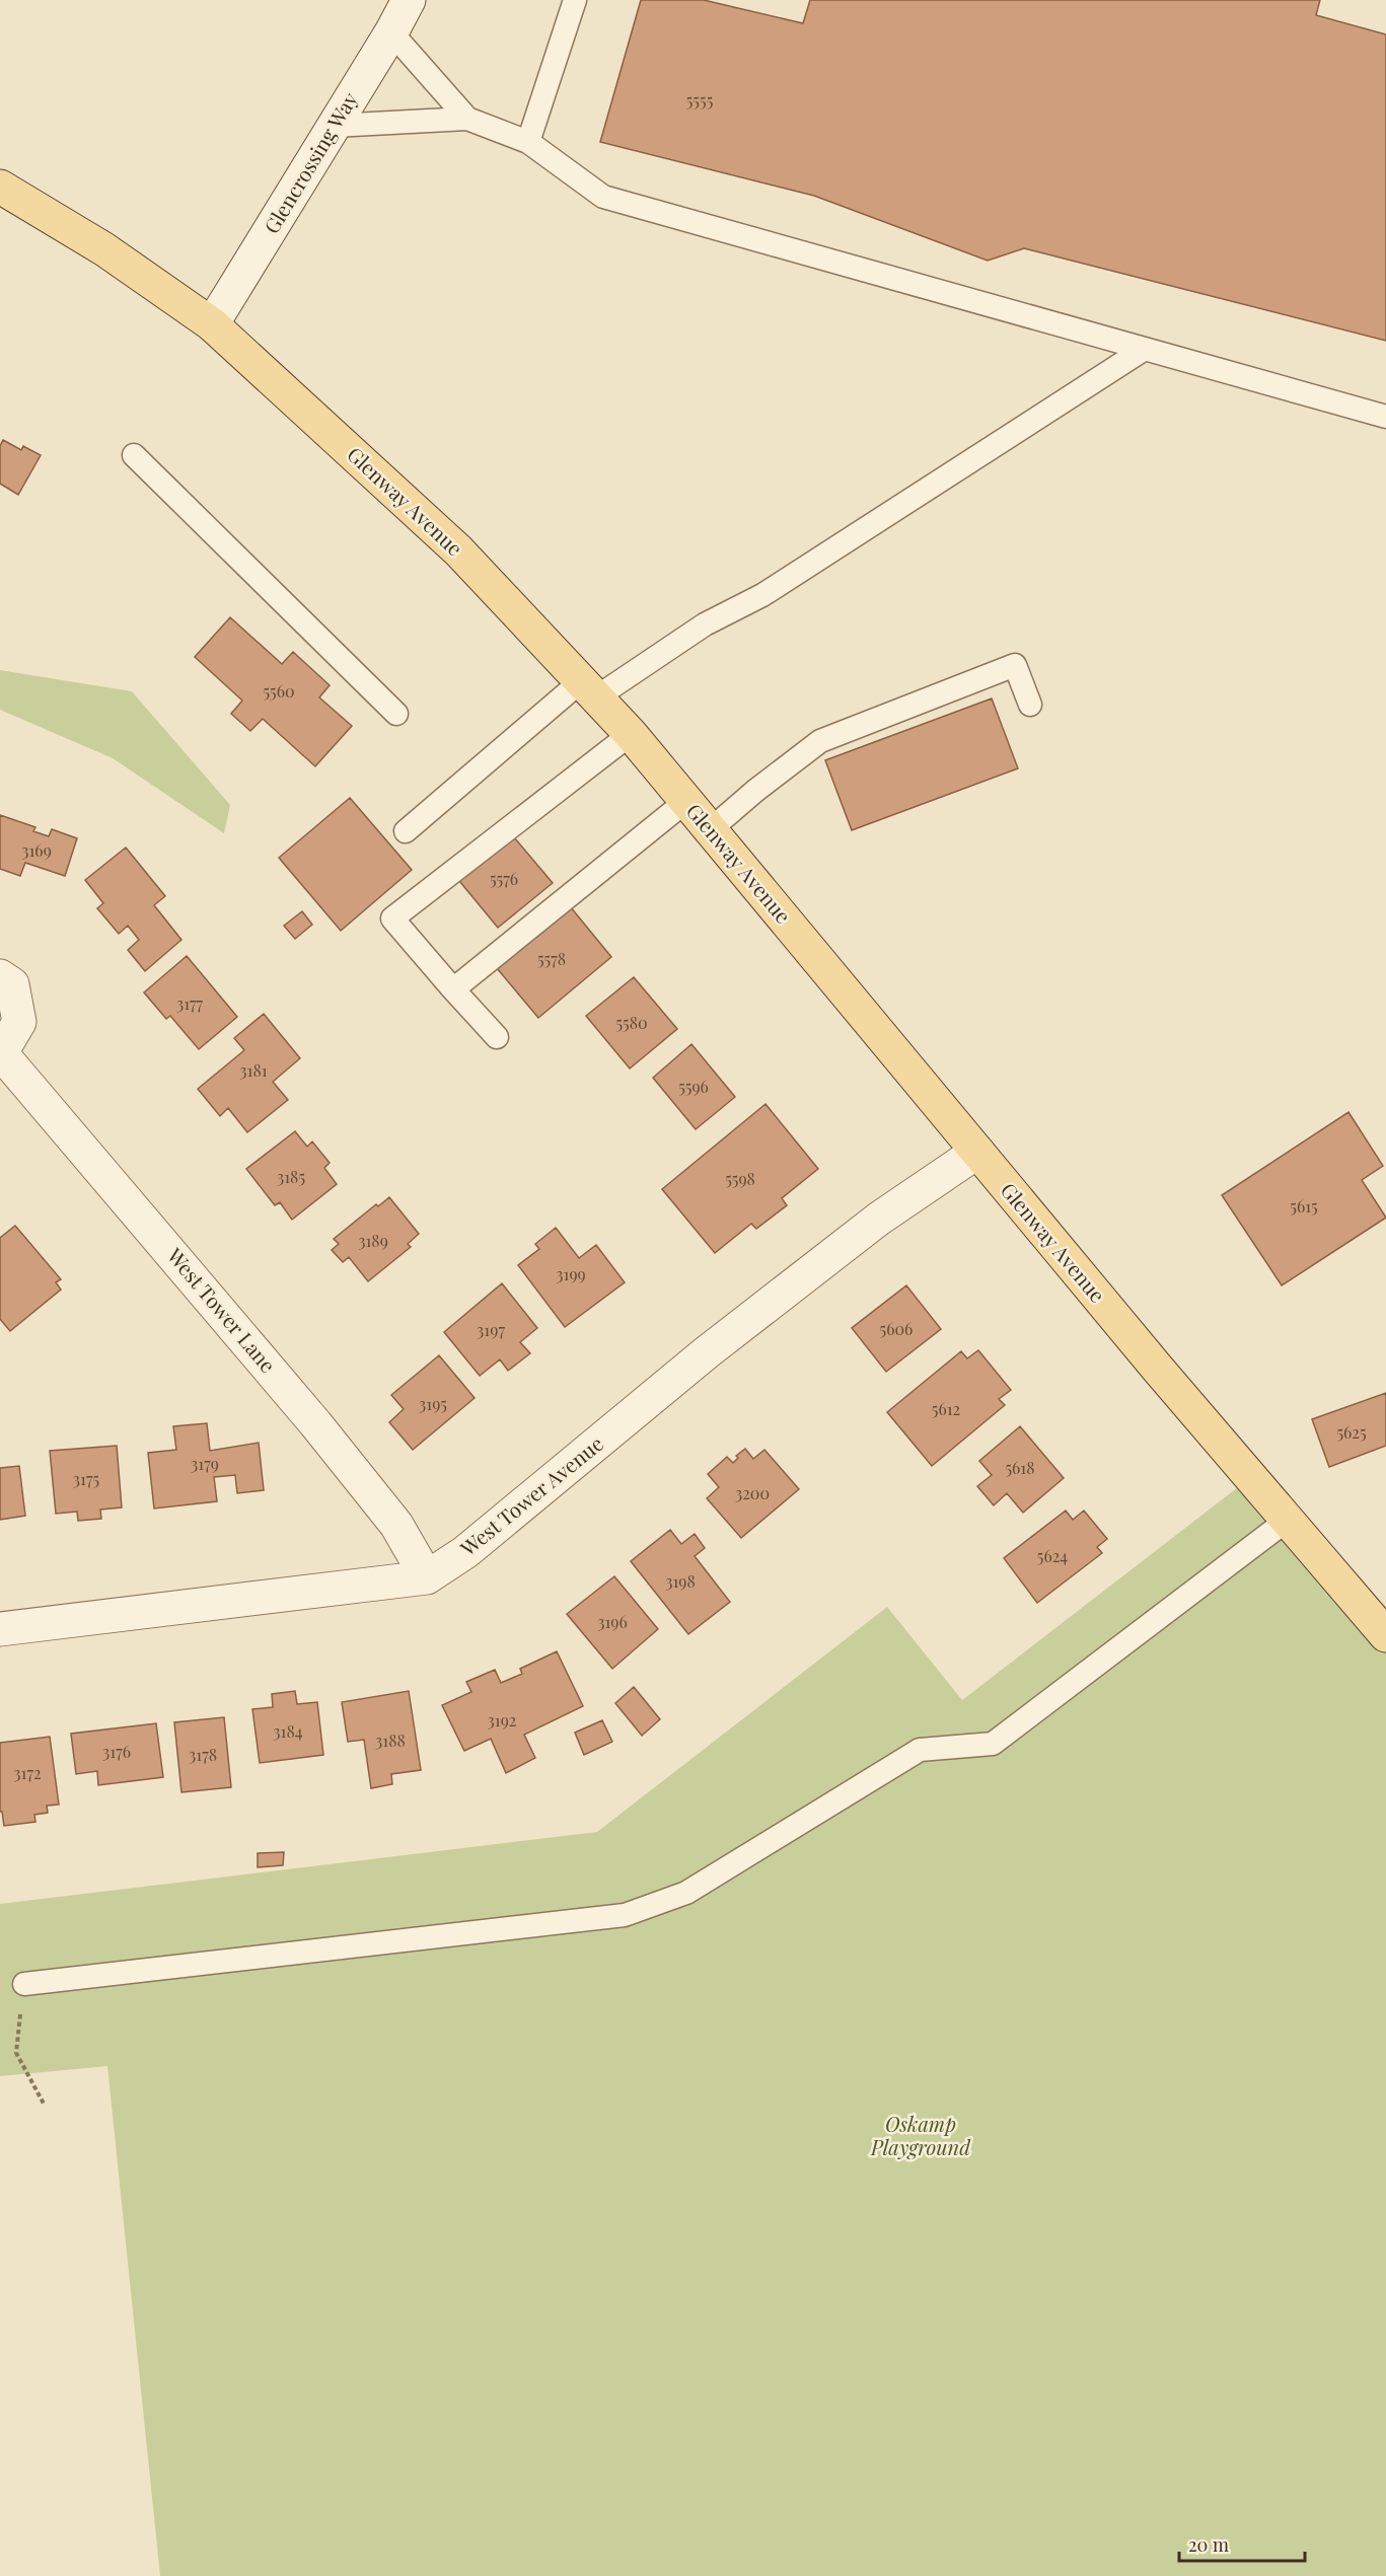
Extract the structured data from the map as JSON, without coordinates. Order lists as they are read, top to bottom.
{
  "streets": {
    "main road": ["Glenway Avenue"],
    "street": ["Glencrossing Way", "West Tower Lane", "West Tower Avenue"]
  },
  "crossings": [
    ["Glencrossing Way", "Glenway Avenue"],
    ["Glenway Avenue", "West Tower Avenue"],
    ["West Tower Lane", "West Tower Avenue"]
  ],
  "parks": ["Oskamp Playground"],
  "house_numbers": [
    "5555",
    "5560",
    "3169",
    "5576",
    "5578",
    "3177",
    "5580",
    "3181",
    "5596",
    "3185",
    "5598",
    "5615",
    "3189",
    "3199",
    "5606",
    "3197",
    "3195",
    "5612",
    "5625",
    "3179",
    "5618",
    "3175",
    "3200",
    "5624",
    "3198",
    "3196",
    "3192",
    "3184",
    "3188",
    "3176",
    "3178",
    "3172"
  ],
  "scale_bar": "20 m"
}
